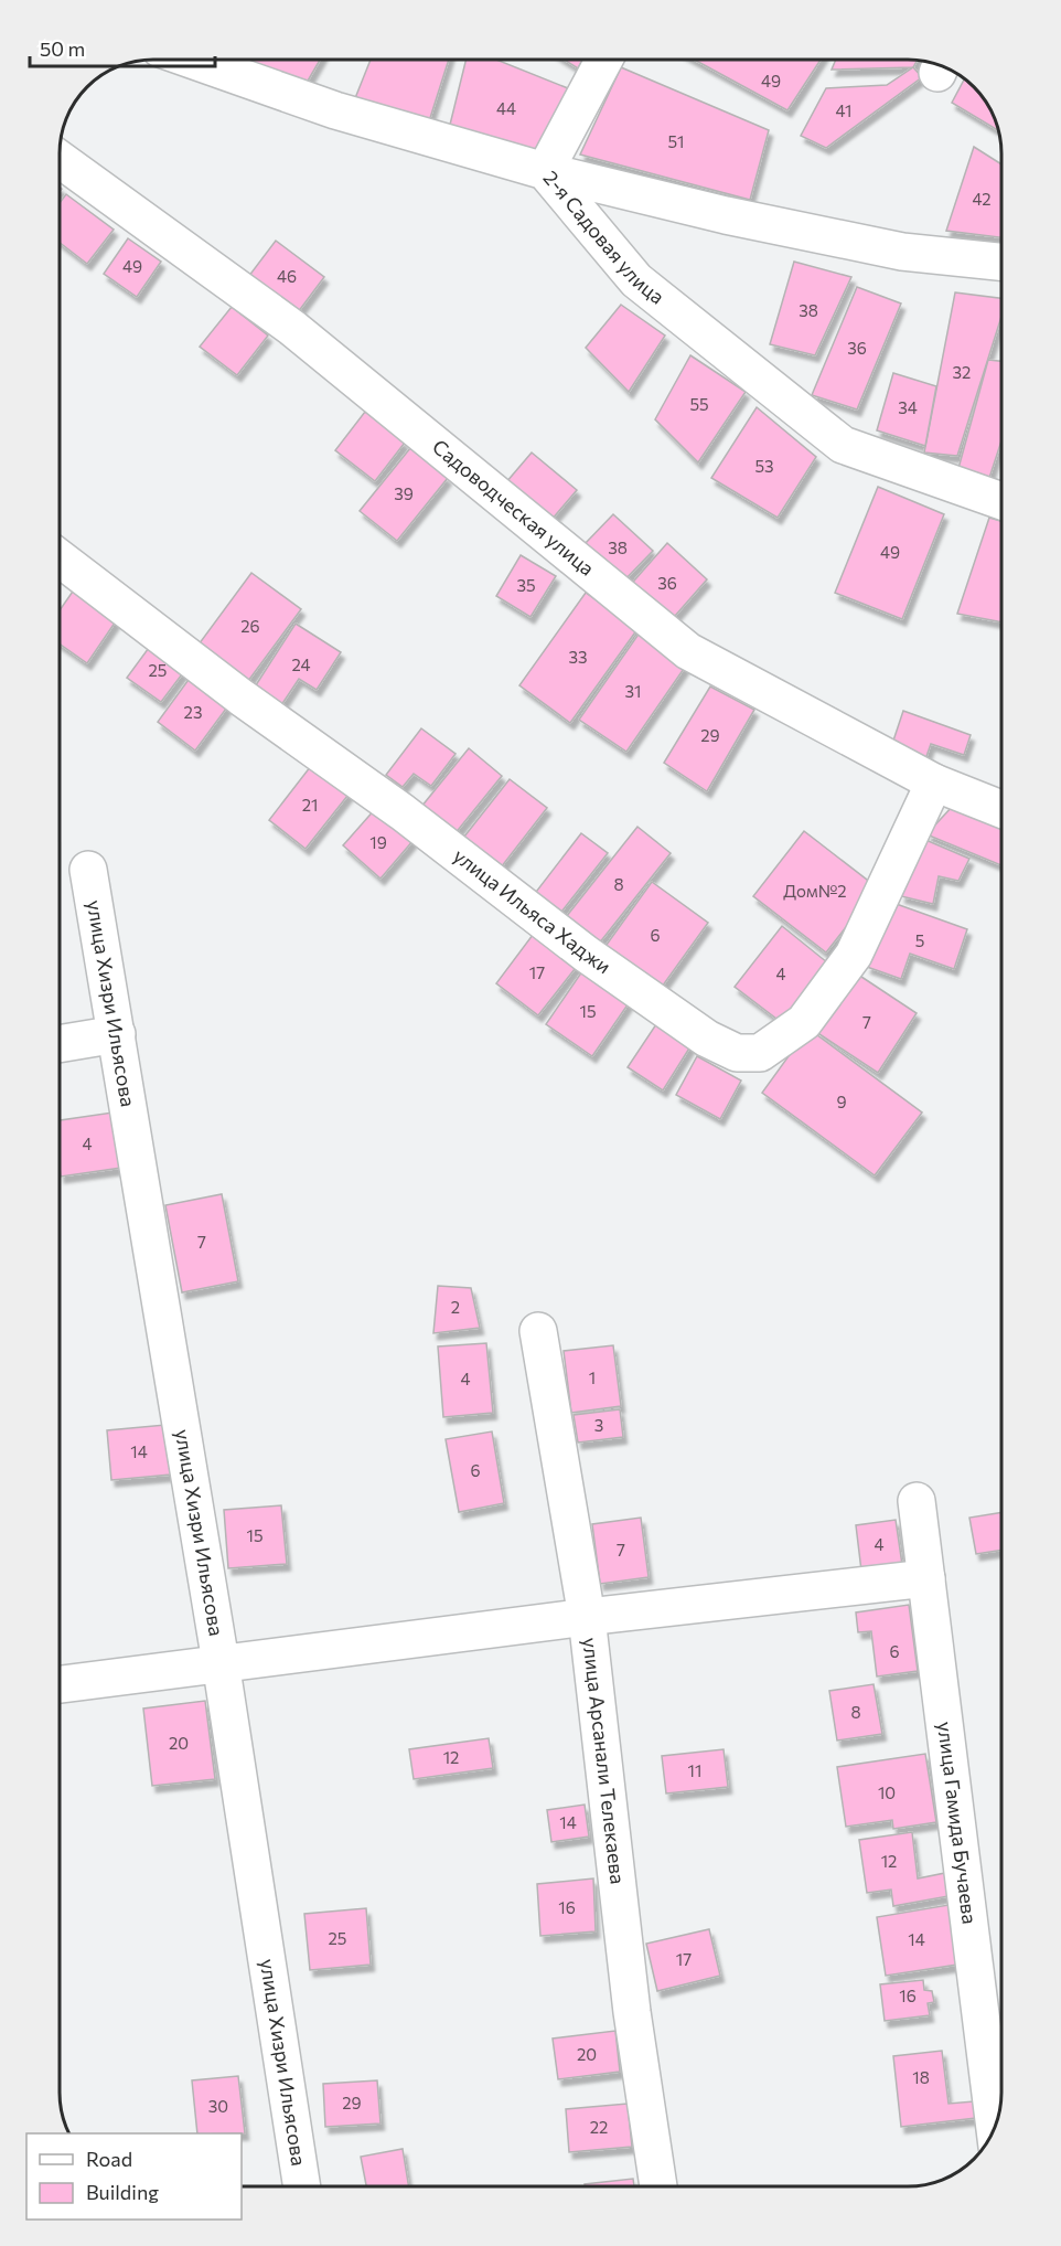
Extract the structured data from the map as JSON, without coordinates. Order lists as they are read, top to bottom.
{
  "streets": {
    "street": [
      "2-я Садовая улица",
      "Садоводческая улица",
      "улица Ильяса Хаджи",
      "улица Хизри Ильясова",
      "улица Арсанали Телекаева",
      "улица Гамида Бучаева"
    ]
  },
  "crossings": [
    ["Садоводческая улица", "улица Ильяса Хаджи"]
  ],
  "house_numbers": [
    "49",
    "44",
    "41",
    "51",
    "42",
    "49",
    "46",
    "38",
    "36",
    "32",
    "55",
    "34",
    "53",
    "39",
    "38",
    "49",
    "36",
    "35",
    "26",
    "33",
    "24",
    "25",
    "31",
    "23",
    "29",
    "21",
    "19",
    "8",
    "Дом№2",
    "6",
    "5",
    "17",
    "4",
    "15",
    "7",
    "9",
    "4",
    "7",
    "2",
    "1",
    "4",
    "3",
    "14",
    "6",
    "15",
    "4",
    "7",
    "6",
    "8",
    "20",
    "12",
    "11",
    "10",
    "14",
    "12",
    "16",
    "25",
    "14",
    "17",
    "16",
    "20",
    "18",
    "29",
    "30",
    "22"
  ],
  "legend": ["Road", "Building"],
  "scale_bar": "50 m"
}
